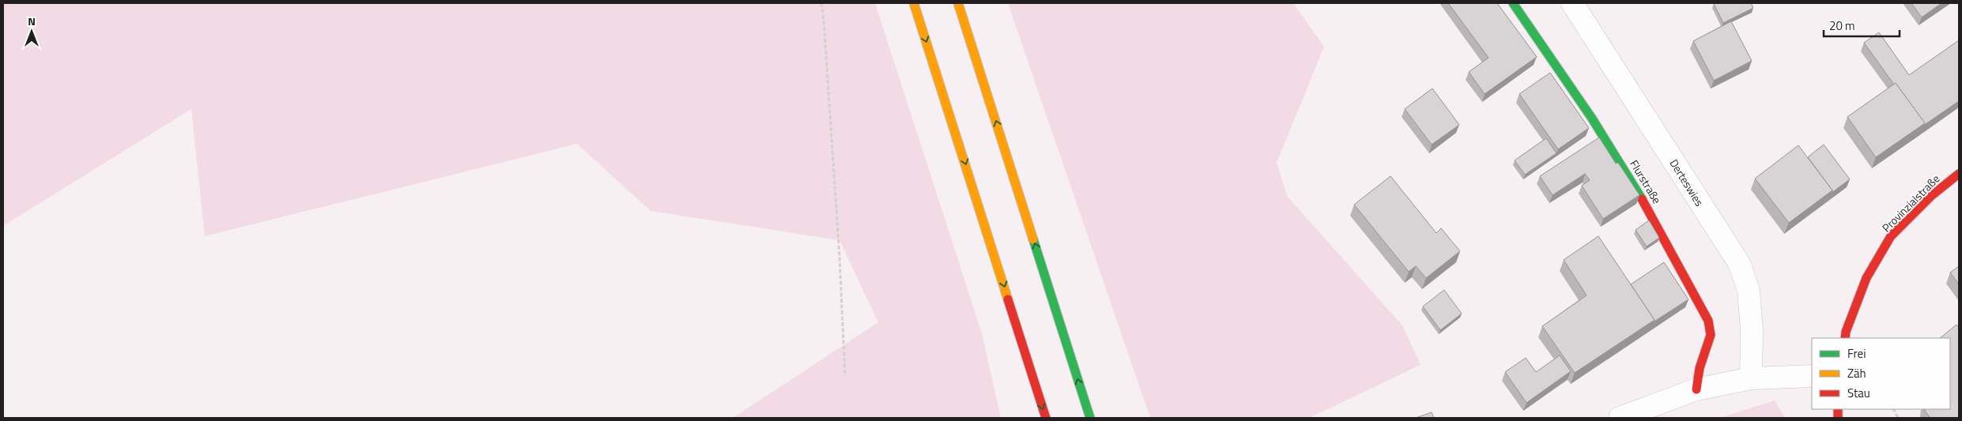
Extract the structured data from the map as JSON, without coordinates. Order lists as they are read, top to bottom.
{
  "streets": {
    "main road": ["Flurstraße", "Provinzialstraße"],
    "street": ["Derteswies"]
  },
  "legend": ["Frei", "Zäh", "Stau"],
  "scale_bar": "20 m",
  "north": "top"
}
